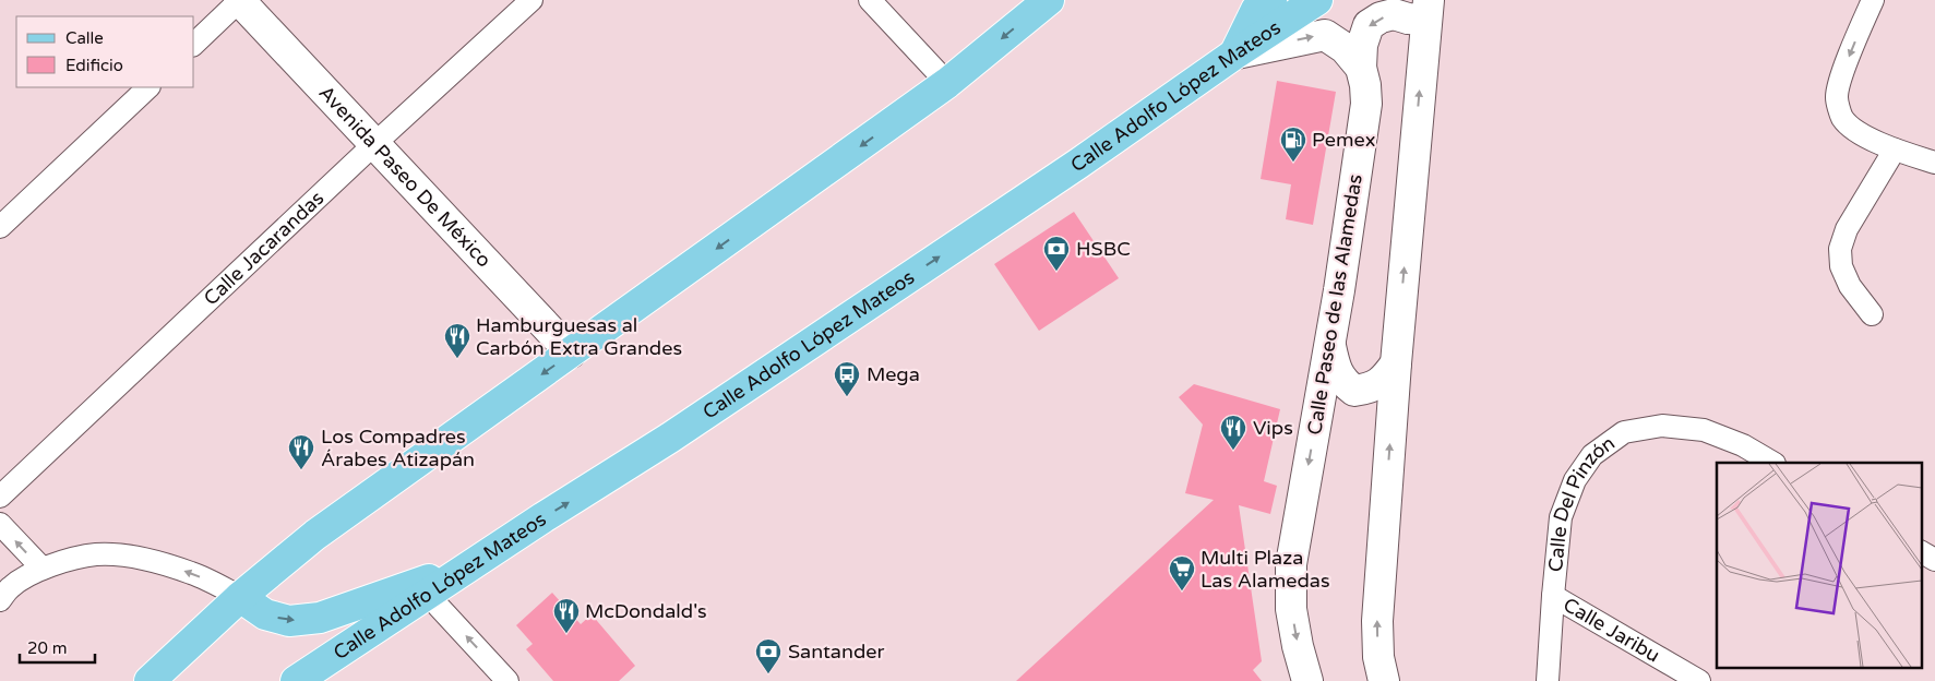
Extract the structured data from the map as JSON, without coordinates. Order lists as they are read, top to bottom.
{
  "streets": {
    "main road": ["Calle Adolfo López Mateos"],
    "street": [
      "Avenida Paseo De México",
      "Calle Jacarandas",
      "Calle Paseo de las Alamedas",
      "Calle Del Pinzón",
      "Calle Jaribu"
    ]
  },
  "crossings": [
    ["Avenida Paseo De México", "Calle Jacarandas"],
    ["Calle Del Pinzón", "Calle Jaribu"]
  ],
  "places": {
    "fuel station": ["Pemex"],
    "bank": ["HSBC", "Santander"],
    "restaurant": [
      "Hamburguesas al Carbón Extra Grandes",
      "Vips",
      "Los Compadres Árabes Atizapán",
      "McDondald's"
    ],
    "bus stop": ["Mega"],
    "supermarket": ["Multi Plaza Las Alamedas"]
  },
  "legend": ["Calle", "Edificio"],
  "scale_bar": "20 m"
}
